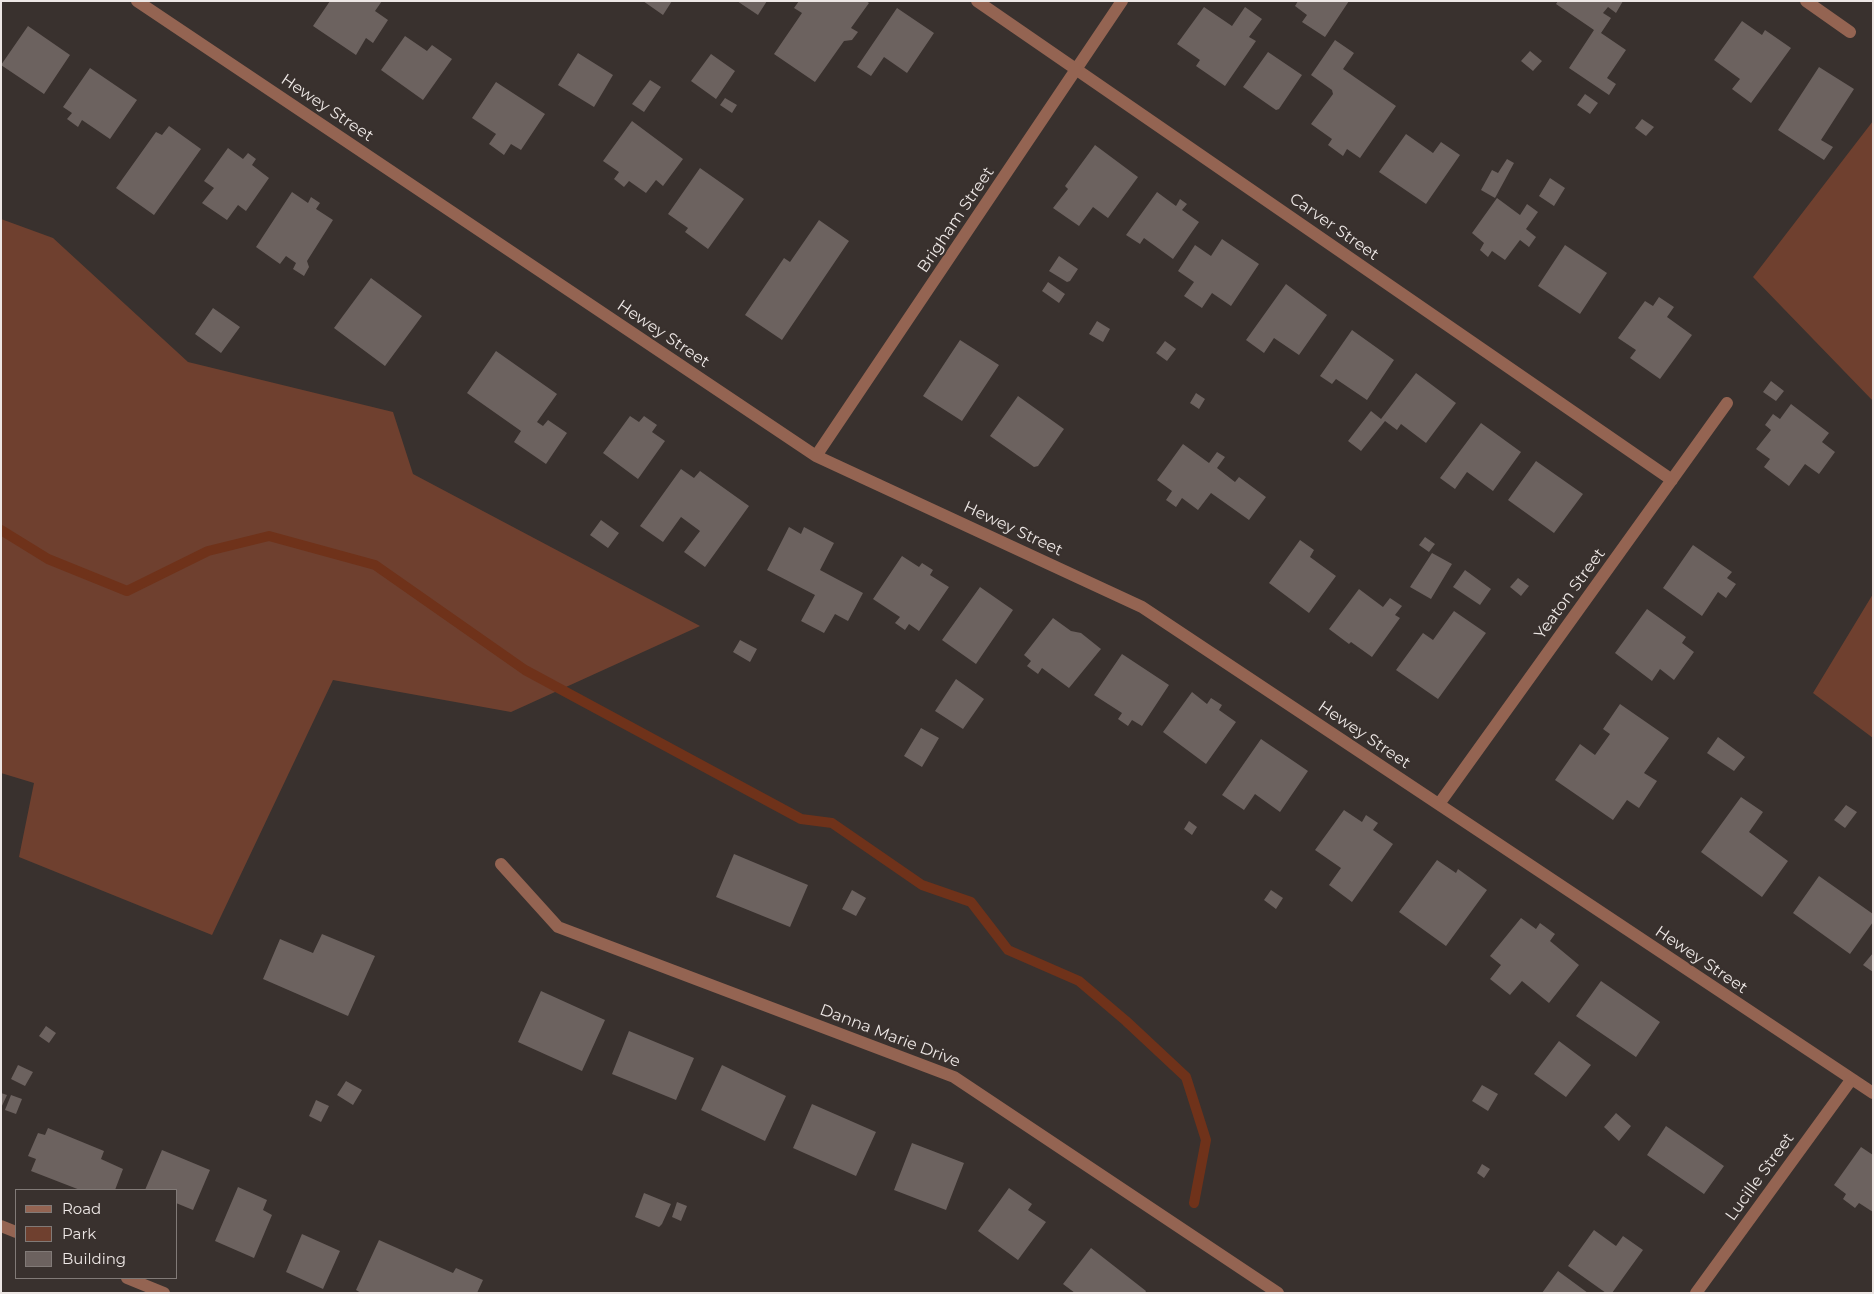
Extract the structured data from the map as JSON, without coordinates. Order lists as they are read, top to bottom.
{
  "streets": {
    "street": [
      "Hewey Street",
      "Brigham Street",
      "Carver Street",
      "Yeaton Street",
      "Danna Marie Drive",
      "Lucille Street"
    ]
  },
  "crossings": [
    ["Hewey Street", "Brigham Street"],
    ["Hewey Street", "Yeaton Street"],
    ["Hewey Street", "Lucille Street"],
    ["Brigham Street", "Carver Street"],
    ["Carver Street", "Yeaton Street"]
  ],
  "legend": ["Road", "Park", "Building"]
}
